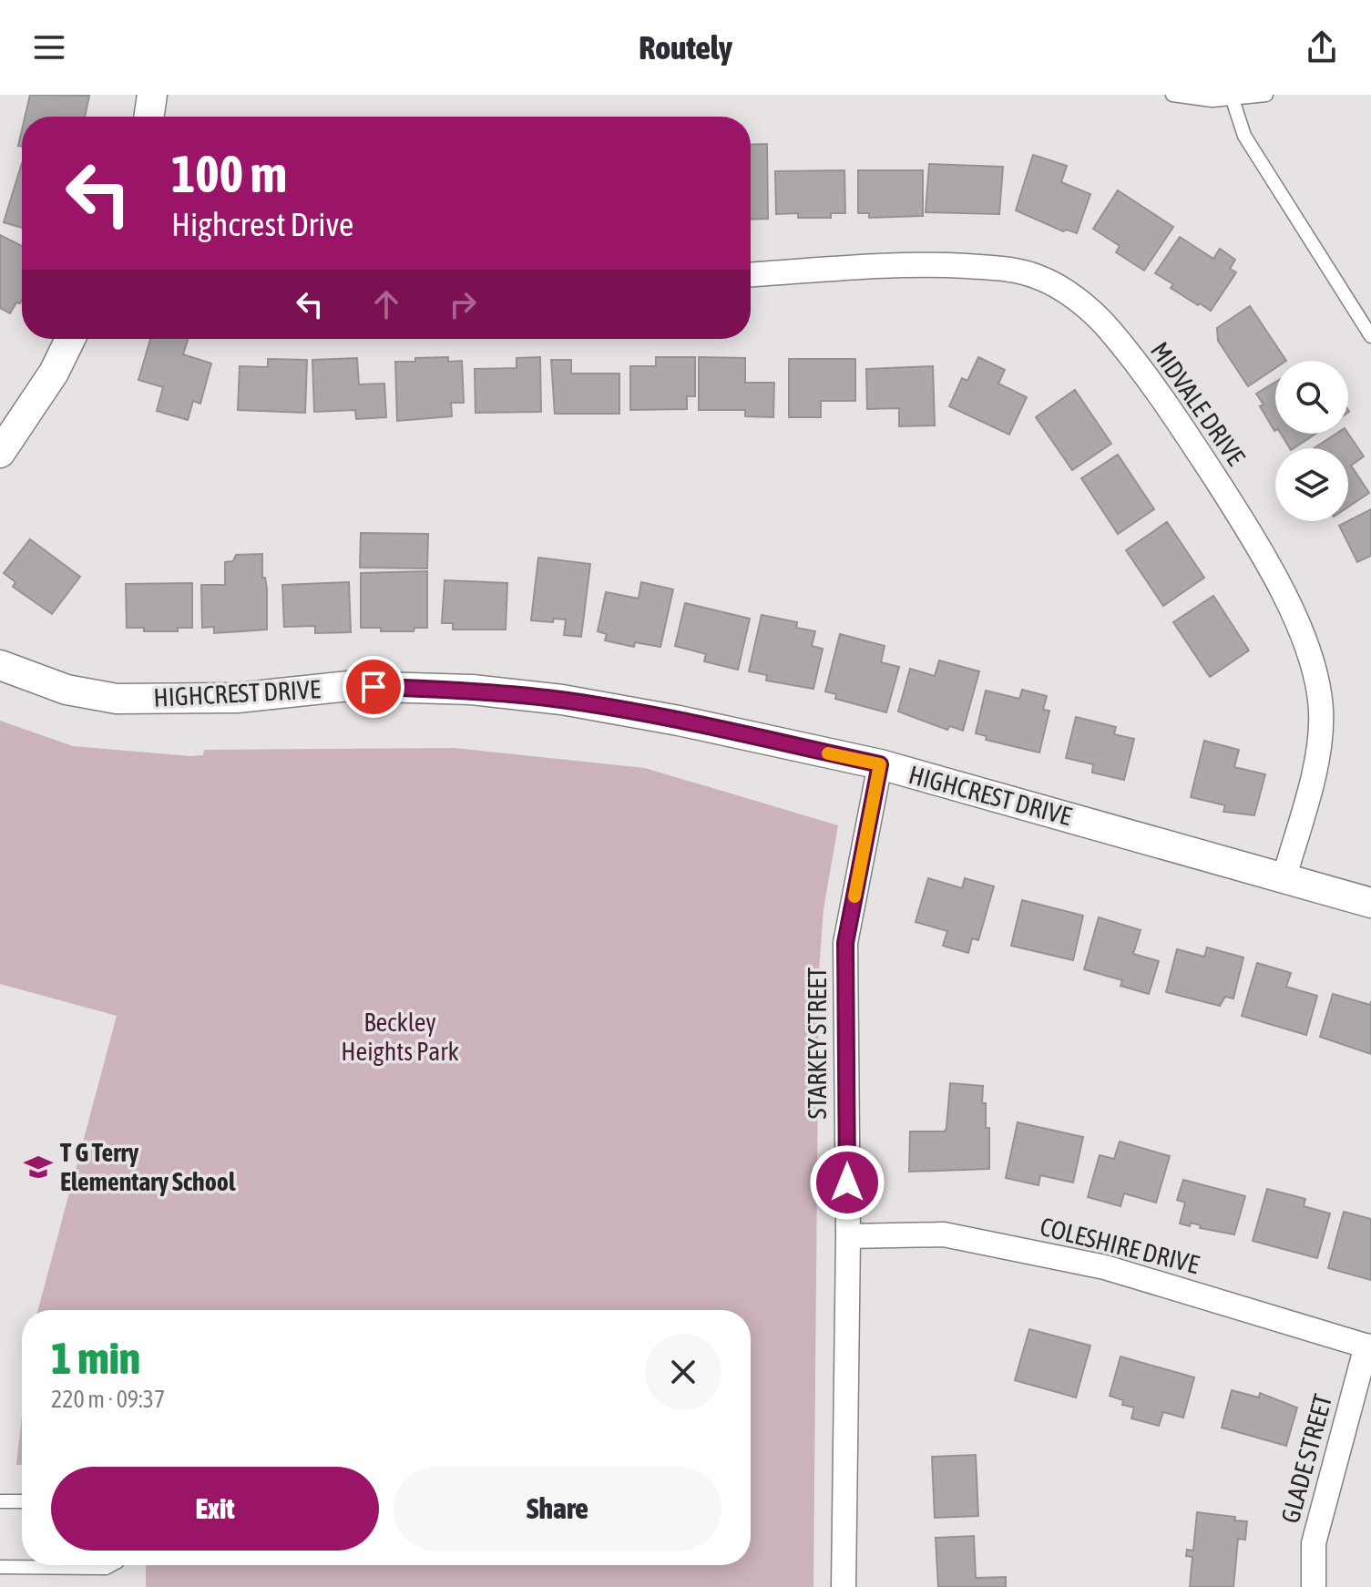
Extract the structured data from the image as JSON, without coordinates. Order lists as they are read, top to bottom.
{
  "streets": {
    "street": [
      "MIDVALE DRIVE",
      "HIGHCREST DRIVE",
      "STARKEY STREET",
      "COLESHIRE DRIVE",
      "GLADE STREET"
    ]
  },
  "crossings": [
    ["MIDVALE DRIVE", "HIGHCREST DRIVE"],
    ["HIGHCREST DRIVE", "STARKEY STREET"],
    ["STARKEY STREET", "COLESHIRE DRIVE"],
    ["COLESHIRE DRIVE", "GLADE STREET"]
  ],
  "parks": ["Beckley Heights Park"],
  "places": {
    "school or university": ["T G Terry Elementary School"]
  },
  "page": {
    "header": "Routely",
    "turn": ["100 m", "Highcrest Drive"],
    "heading": ["1 min", "220 m · 09:37"],
    "buttons": ["Exit", "Share"]
  }
}
